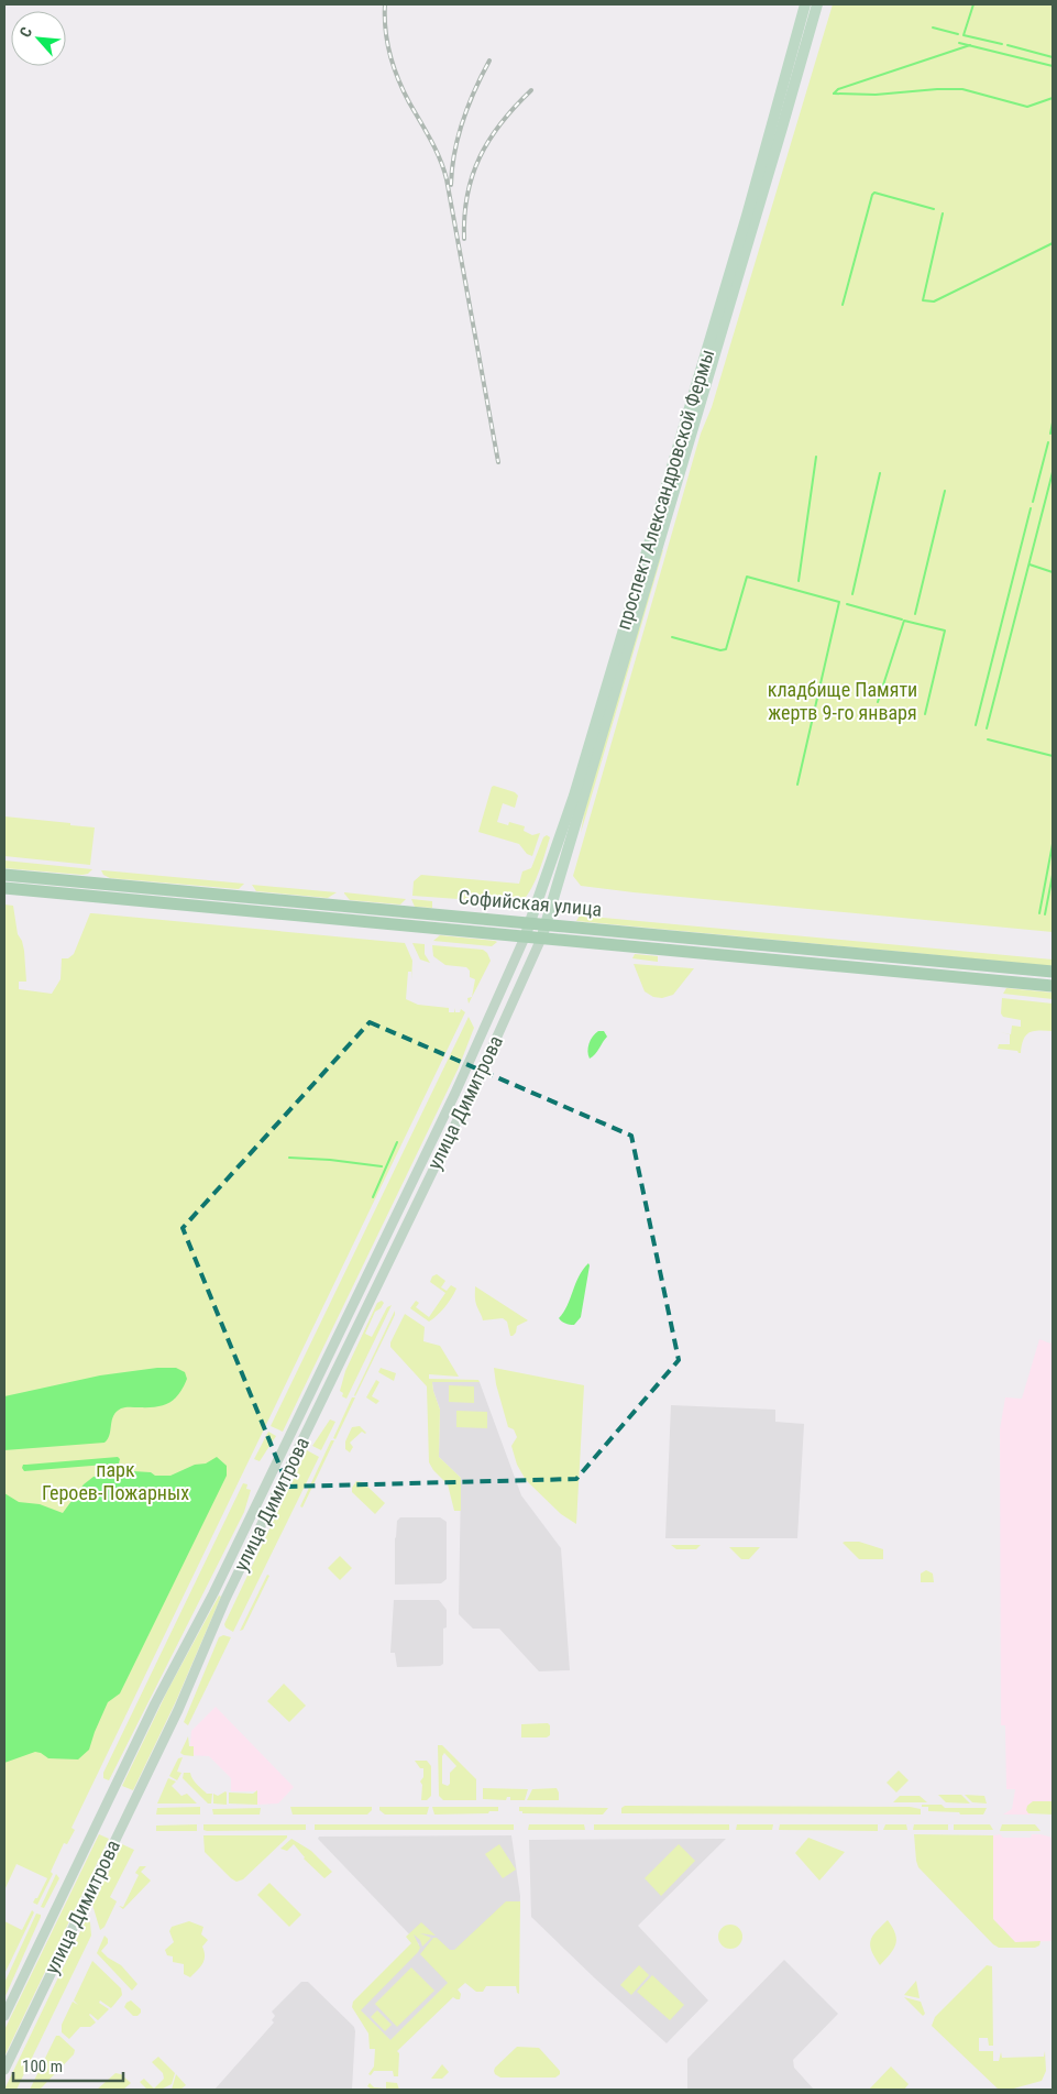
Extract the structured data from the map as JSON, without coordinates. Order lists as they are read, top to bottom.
{
  "streets": {
    "main road": ["проспект Александровской Фермы", "Софийская улица"],
    "street": ["улица Димитрова"]
  },
  "crossings": [
    ["проспект Александровской Фермы", "Софийская улица"],
    ["проспект Александровской Фермы", "улица Димитрова"],
    ["Софийская улица", "улица Димитрова"]
  ],
  "parks": ["кладбище Памяти жертв 9-го января", "парк Героев-Пожарных"],
  "scale_bar": "100 m",
  "north": "top left"
}
